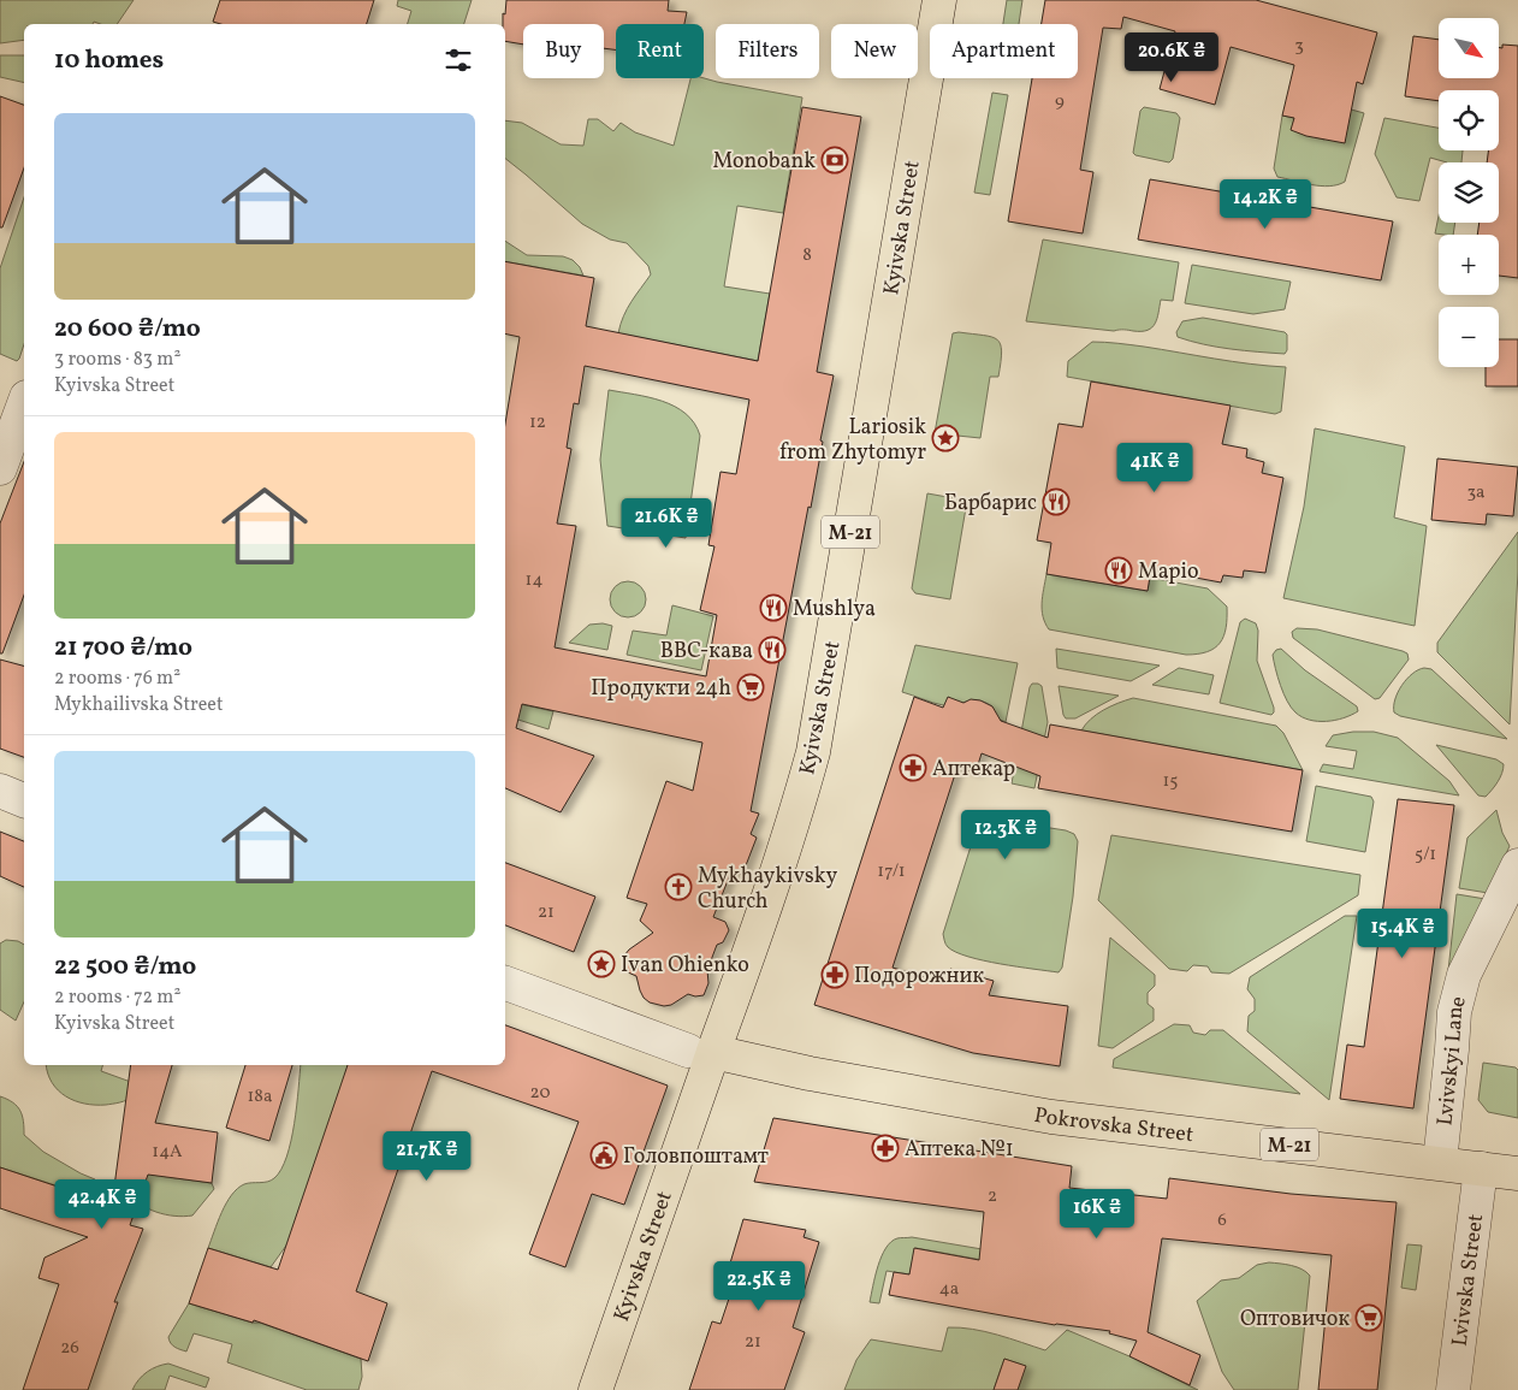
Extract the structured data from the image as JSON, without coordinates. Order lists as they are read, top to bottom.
{
  "streets": {
    "main road": ["Kyivska Street", "М-21", "Pokrovska Street"],
    "street": ["Lvivskyi Lane", "Lvivska Street"]
  },
  "crossings": [
    ["Kyivska Street", "Pokrovska Street"],
    ["Lvivskyi Lane", "Pokrovska Street"],
    ["Pokrovska Street", "Lvivska Street"]
  ],
  "places": {
    "bank": ["Monobank"],
    "place": ["Lariosik from Zhytomyr", "Ivan Ohienko"],
    "restaurant": [
      "Барбарис",
      "Маріо",
      "Mushlya",
      "BBC-кава"
    ],
    "supermarket": ["Продукти 24h", "Оптовичок"],
    "pharmacy": ["Аптекар", "Подорожник", "Аптека №1"],
    "church": ["Mykhaykivsky Church"],
    "public building": ["Головпоштамт"]
  },
  "house_numbers": [
    "3",
    "9",
    "8",
    "12",
    "3а",
    "14",
    "15",
    "5/1",
    "17/1",
    "21",
    "20",
    "18а",
    "14А",
    "2",
    "6",
    "4а",
    "21",
    "26"
  ],
  "north": "bottom right",
  "page": {
    "map_buttons": ["+", "−"],
    "chip": [
      "Buy",
      "Rent",
      "Filters",
      "New",
      "Apartment"
    ],
    "heading": "10 homes",
    "price": [
      "20.6K ₴",
      "14.2K ₴",
      "41K ₴",
      "21.6K ₴",
      "12.3K ₴",
      "15.4K ₴",
      "21.7K ₴",
      "42.4K ₴",
      "16K ₴",
      "22.5K ₴"
    ],
    "list": [
      {
        "name": "20 600 ₴/mo",
        "note": "3 rooms · 83 m² · Kyivska Street"
      },
      {
        "name": "21 700 ₴/mo",
        "note": "2 rooms · 76 m² · Mykhailivska Street"
      },
      {
        "name": "22 500 ₴/mo",
        "note": "2 rooms · 72 m² · Kyivska Street"
      }
    ]
  }
}
